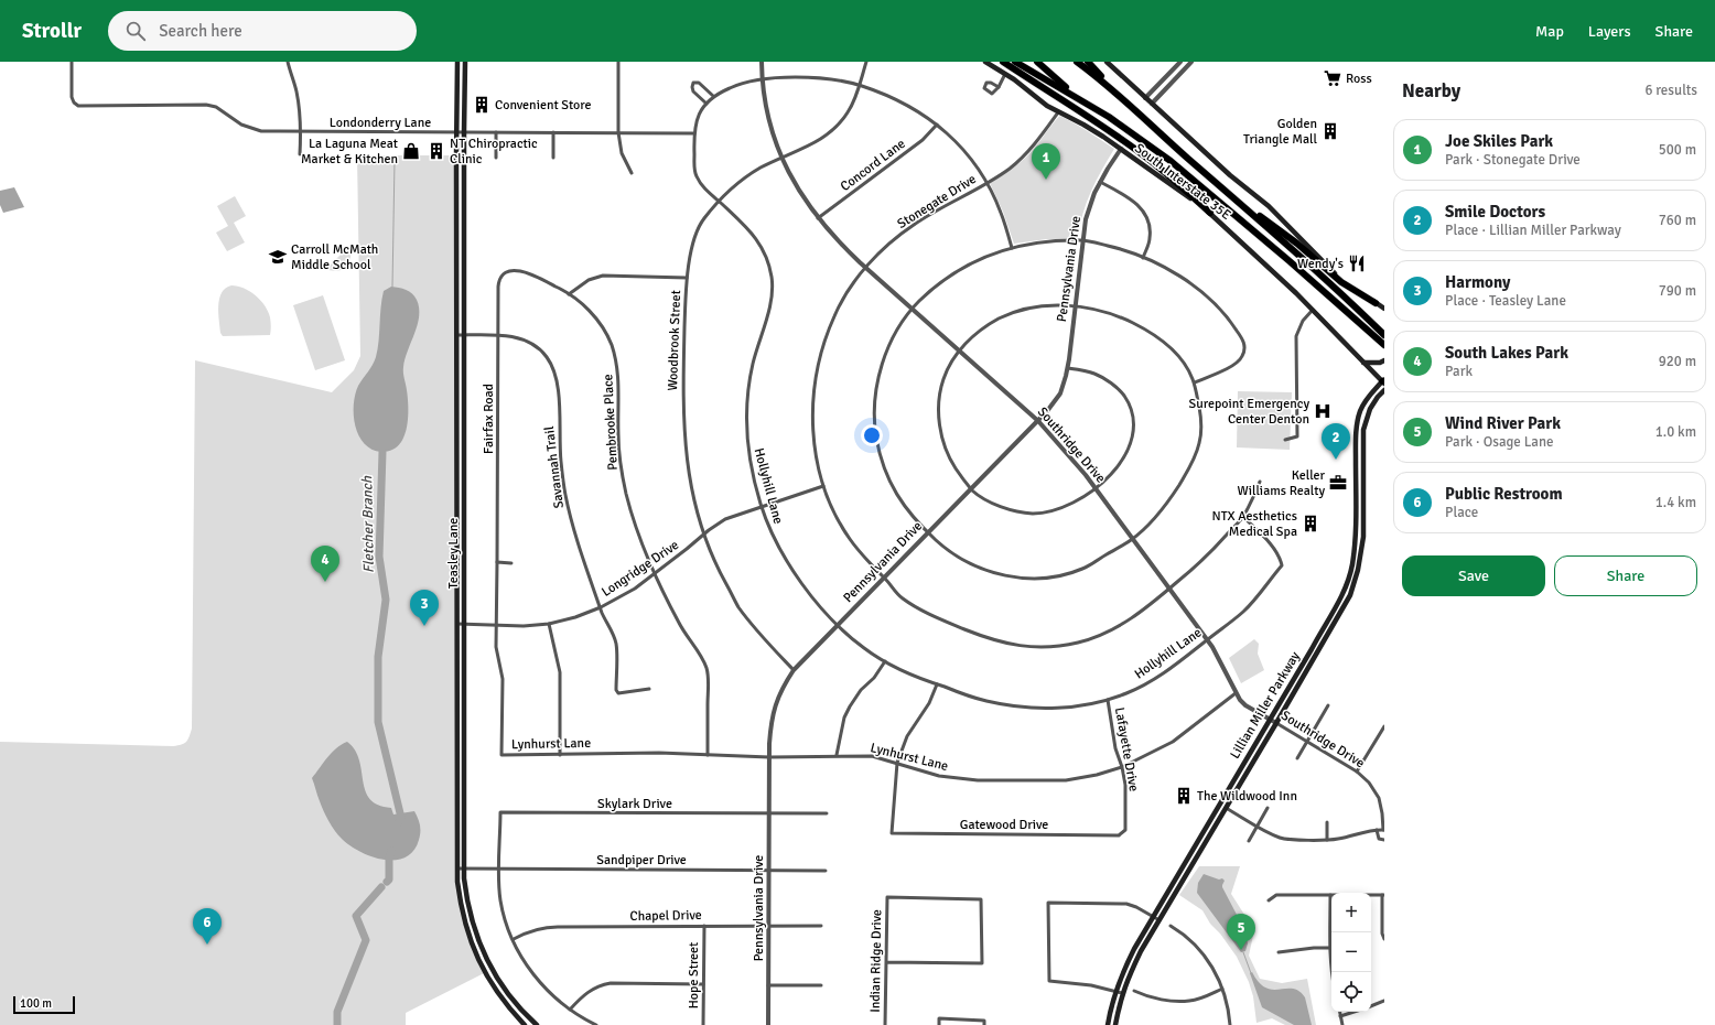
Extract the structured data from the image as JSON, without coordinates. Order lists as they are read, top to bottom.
{
  "streets": {
    "main road": ["South Interstate 35E", "Teasley Lane", "Lillian Miller Parkway"],
    "street": [
      "Londonderry Lane",
      "Concord Lane",
      "Stonegate Drive",
      "Pennsylvania Drive",
      "Woodbrook Street",
      "Fairfax Road",
      "Pembrooke Place",
      "Southridge Drive",
      "Savannah Trail",
      "Hollyhill Lane",
      "Longridge Drive",
      "Lynhurst Lane",
      "Lafayette Drive",
      "Skylark Drive",
      "Gatewood Drive",
      "Sandpiper Drive",
      "Chapel Drive",
      "Indian Ridge Drive",
      "Hope Street"
    ]
  },
  "crossings": [
    ["Londonderry Lane", "Hollyhill Lane"],
    ["Londonderry Lane", "Teasley Lane"],
    ["Concord Lane", "Southridge Drive"],
    ["Concord Lane", "Hollyhill Lane"],
    ["South Interstate 35E", "Stonegate Drive"],
    ["South Interstate 35E", "Pennsylvania Drive"],
    ["South Interstate 35E", "Lillian Miller Parkway"],
    ["Stonegate Drive", "Pennsylvania Drive"],
    ["Stonegate Drive", "Southridge Drive"],
    ["Stonegate Drive", "Hollyhill Lane"],
    ["Stonegate Drive", "Longridge Drive"],
    ["Pennsylvania Drive", "Woodbrook Street"],
    ["Pennsylvania Drive", "Southridge Drive"],
    ["Pennsylvania Drive", "Hollyhill Lane"],
    ["Pennsylvania Drive", "Lynhurst Lane"],
    ["Pennsylvania Drive", "Skylark Drive"],
    ["Pennsylvania Drive", "Sandpiper Drive"],
    ["Pennsylvania Drive", "Chapel Drive"],
    ["Woodbrook Street", "Southridge Drive"],
    ["Woodbrook Street", "Hollyhill Lane"],
    ["Woodbrook Street", "Longridge Drive"],
    ["Fairfax Road", "Pembrooke Place"],
    ["Fairfax Road", "Savannah Trail"],
    ["Fairfax Road", "Longridge Drive"],
    ["Fairfax Road", "Lynhurst Lane"],
    ["Pembrooke Place", "Longridge Drive"],
    ["Pembrooke Place", "Lynhurst Lane"],
    ["Southridge Drive", "Hollyhill Lane"],
    ["Southridge Drive", "Lillian Miller Parkway"],
    ["Southridge Drive", "Lynhurst Lane"],
    ["Savannah Trail", "Teasley Lane"],
    ["Savannah Trail", "Longridge Drive"],
    ["Hollyhill Lane", "Longridge Drive"],
    ["Hollyhill Lane", "Lafayette Drive"],
    ["Teasley Lane", "Longridge Drive"],
    ["Teasley Lane", "Sandpiper Drive"],
    ["Lynhurst Lane", "Lafayette Drive"],
    ["Lynhurst Lane", "Gatewood Drive"],
    ["Lafayette Drive", "Gatewood Drive"],
    ["Skylark Drive", "Sandpiper Drive"],
    ["Chapel Drive", "Hope Street"]
  ],
  "water": ["Fletcher Branch"],
  "places": {
    "supermarket": ["Ross"],
    "building": [
      "Convenient Store",
      "Golden Triangle Mall",
      "NT Chiropractic Clinic",
      "NTX Aesthetics Medical Spa",
      "The Wildwood Inn"
    ],
    "shop": ["La Laguna Meat Market & Kitchen"],
    "school or university": ["Carroll McMath Middle School"],
    "restaurant": ["Wendy's"],
    "hospital": ["Surepoint Emergency Center Denton"],
    "office": ["Keller Williams Realty"]
  },
  "scale_bar": "100 m",
  "page": {
    "header": "Strollr",
    "search": "Search here",
    "nav": ["Map", "Layers", "Share"],
    "heading": ["Nearby", "6 results"],
    "list": [
      {
        "mark": "1",
        "name": "Joe Skiles Park",
        "note": "Park · Stonegate Drive",
        "value": "500 m"
      },
      {
        "mark": "2",
        "name": "Smile Doctors",
        "note": "Place · Lillian Miller Parkway",
        "value": "760 m"
      },
      {
        "mark": "3",
        "name": "Harmony",
        "note": "Place · Teasley Lane",
        "value": "790 m"
      },
      {
        "mark": "4",
        "name": "South Lakes Park",
        "note": "Park",
        "value": "920 m"
      },
      {
        "mark": "5",
        "name": "Wind River Park",
        "note": "Park · Osage Lane",
        "value": "1.0 km"
      },
      {
        "mark": "6",
        "name": "Public Restroom",
        "note": "Place",
        "value": "1.4 km"
      }
    ],
    "pins": [
      "1",
      "2",
      "4",
      "3",
      "6",
      "5"
    ],
    "buttons": ["Save", "Share"],
    "map_buttons": ["+", "−"],
    "scale": "100 m"
  }
}
